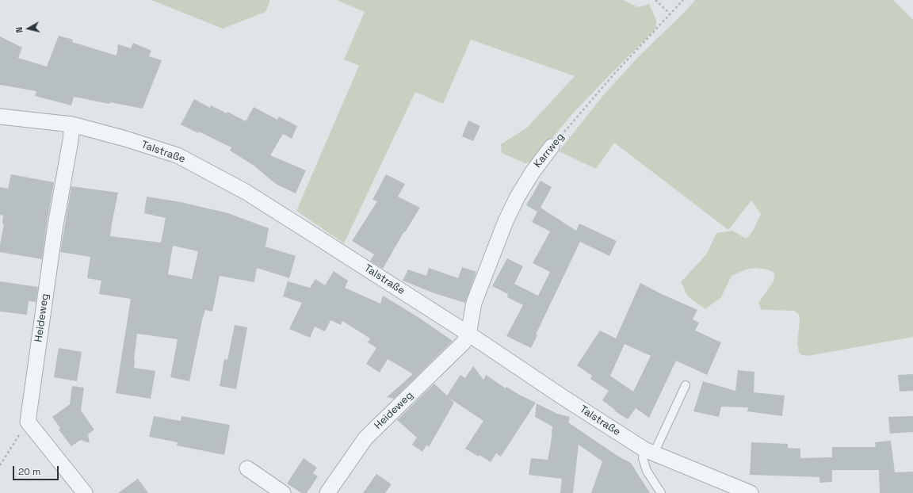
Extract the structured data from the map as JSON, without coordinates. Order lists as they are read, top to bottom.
{
  "streets": {
    "street": ["Karrweg", "Talstraße", "Heideweg"]
  },
  "crossings": [
    ["Karrweg", "Talstraße"],
    ["Karrweg", "Heideweg"],
    ["Talstraße", "Heideweg"]
  ],
  "scale_bar": "20 m",
  "north": "left"
}
